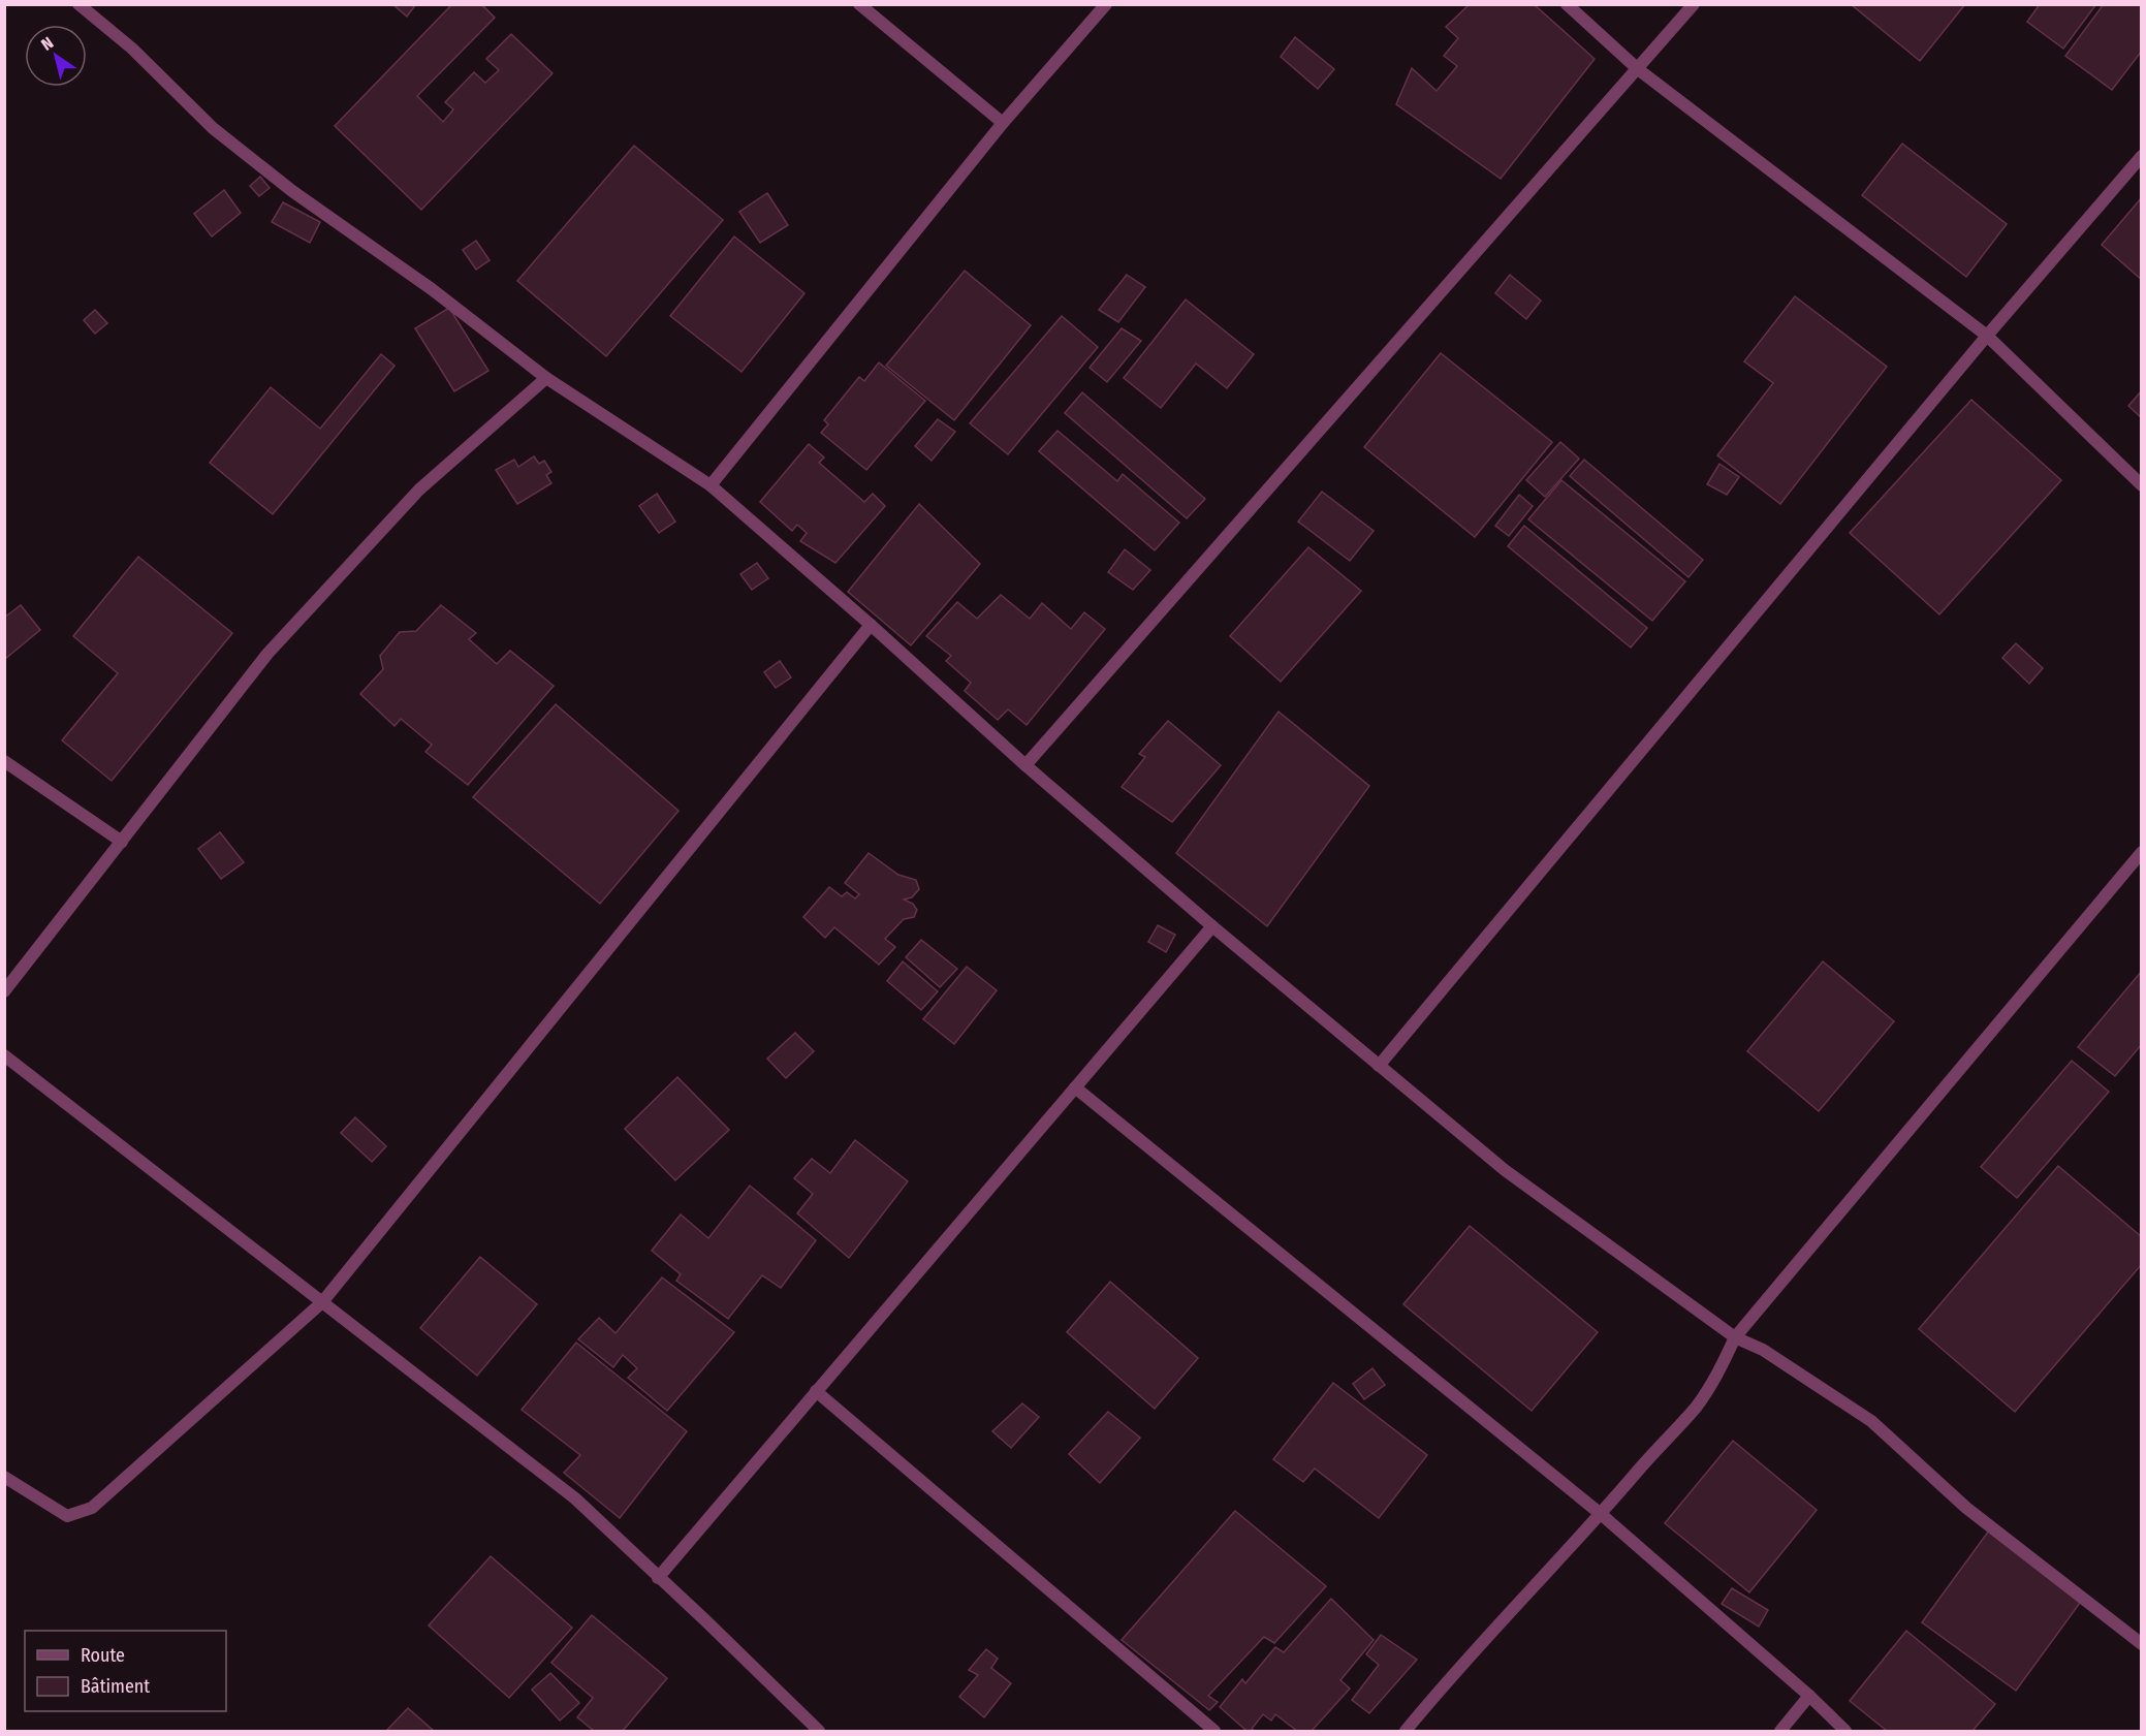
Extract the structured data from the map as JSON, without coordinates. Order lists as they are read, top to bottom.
{
  "legend": ["Route", "Bâtiment"],
  "north": "top left"
}
